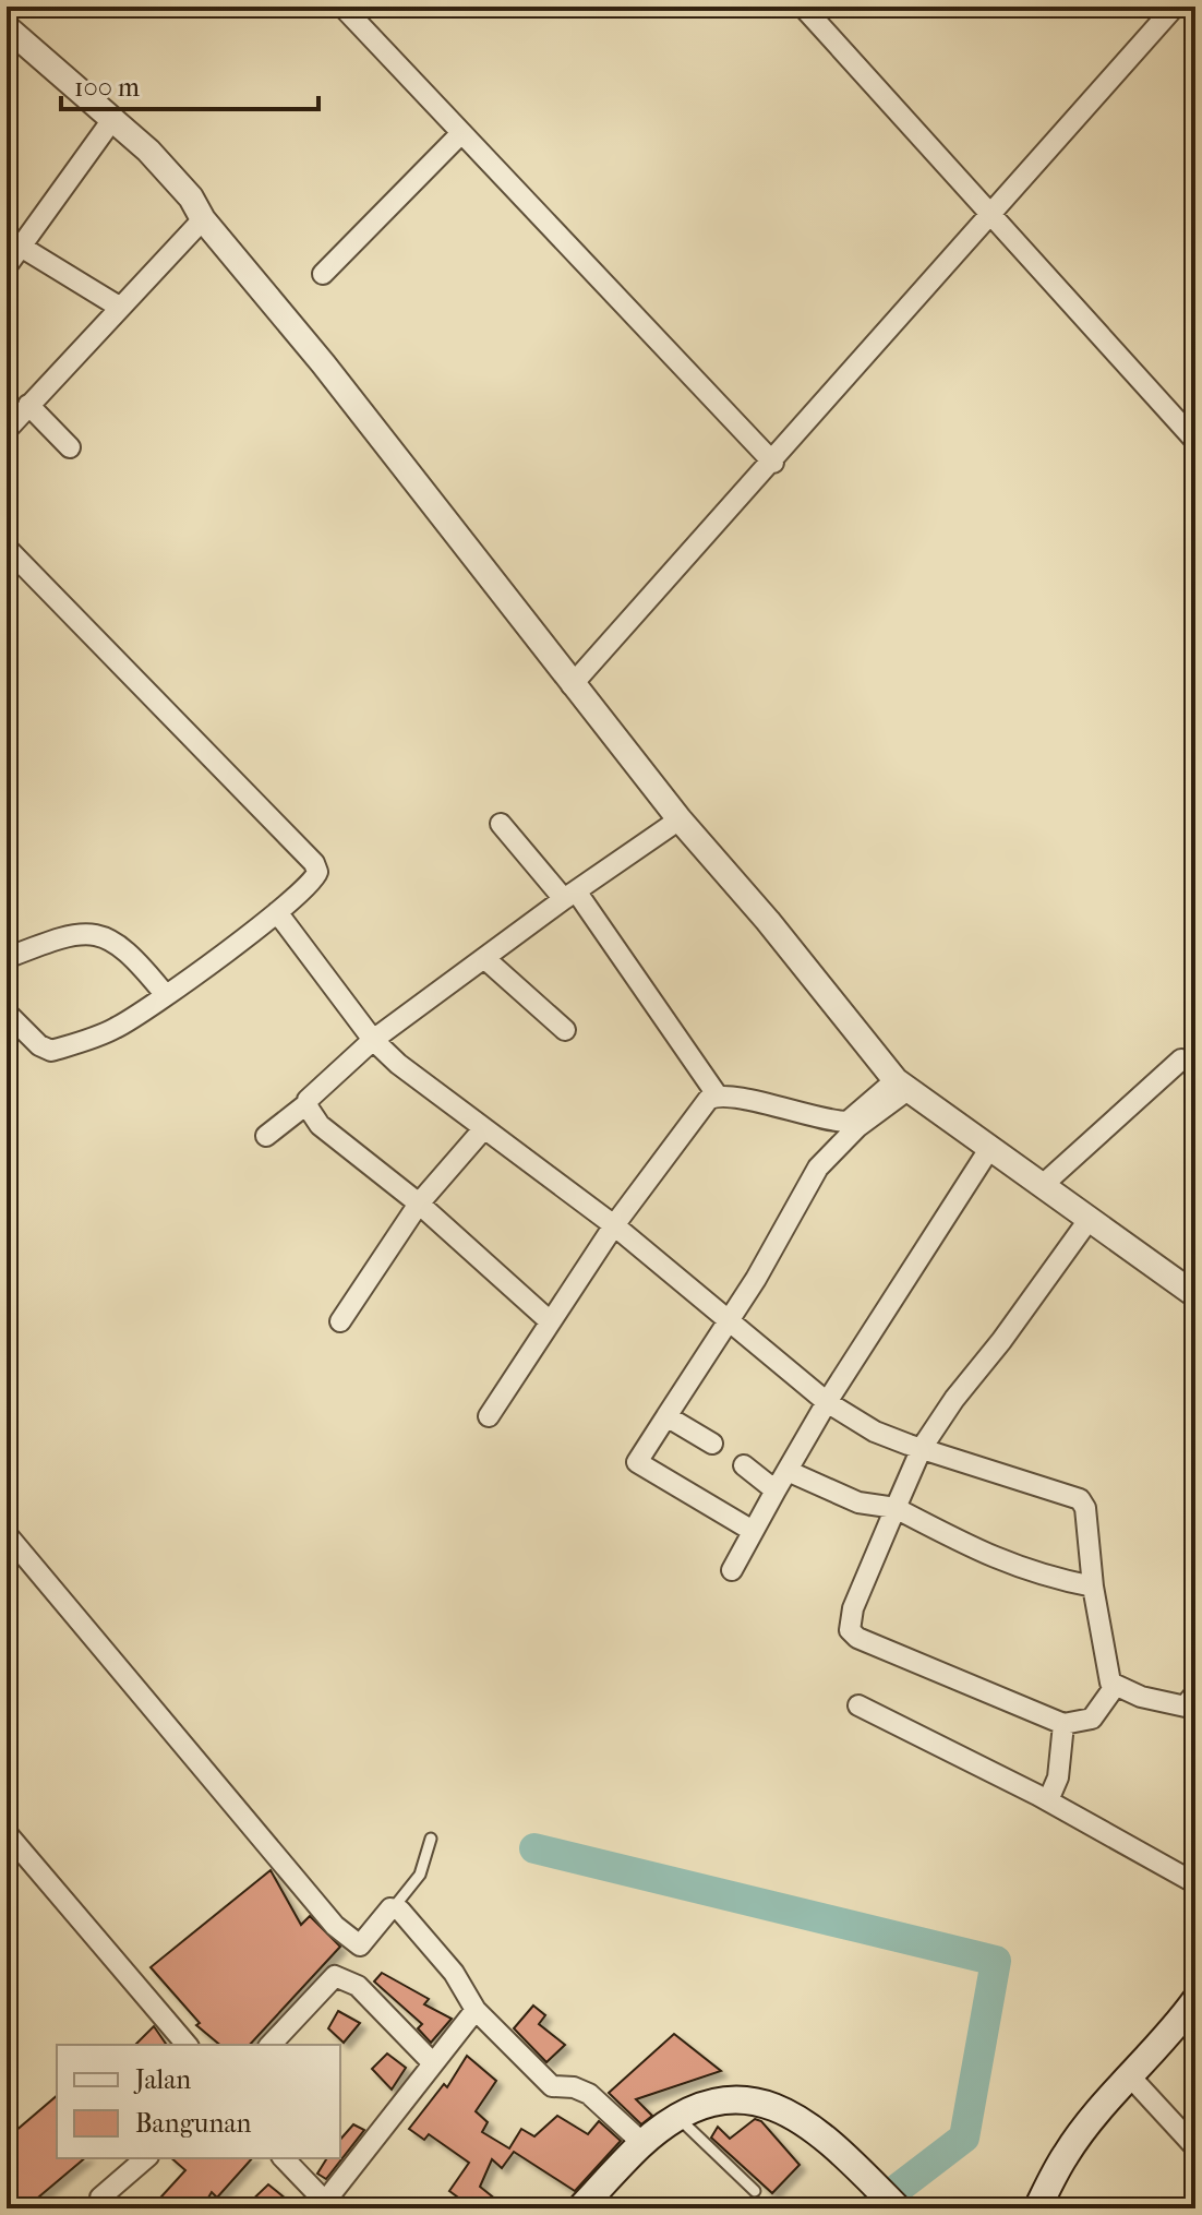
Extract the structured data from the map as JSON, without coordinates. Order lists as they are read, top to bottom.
{
  "legend": ["Jalan", "Bangunan"],
  "scale_bar": "100 m"
}
